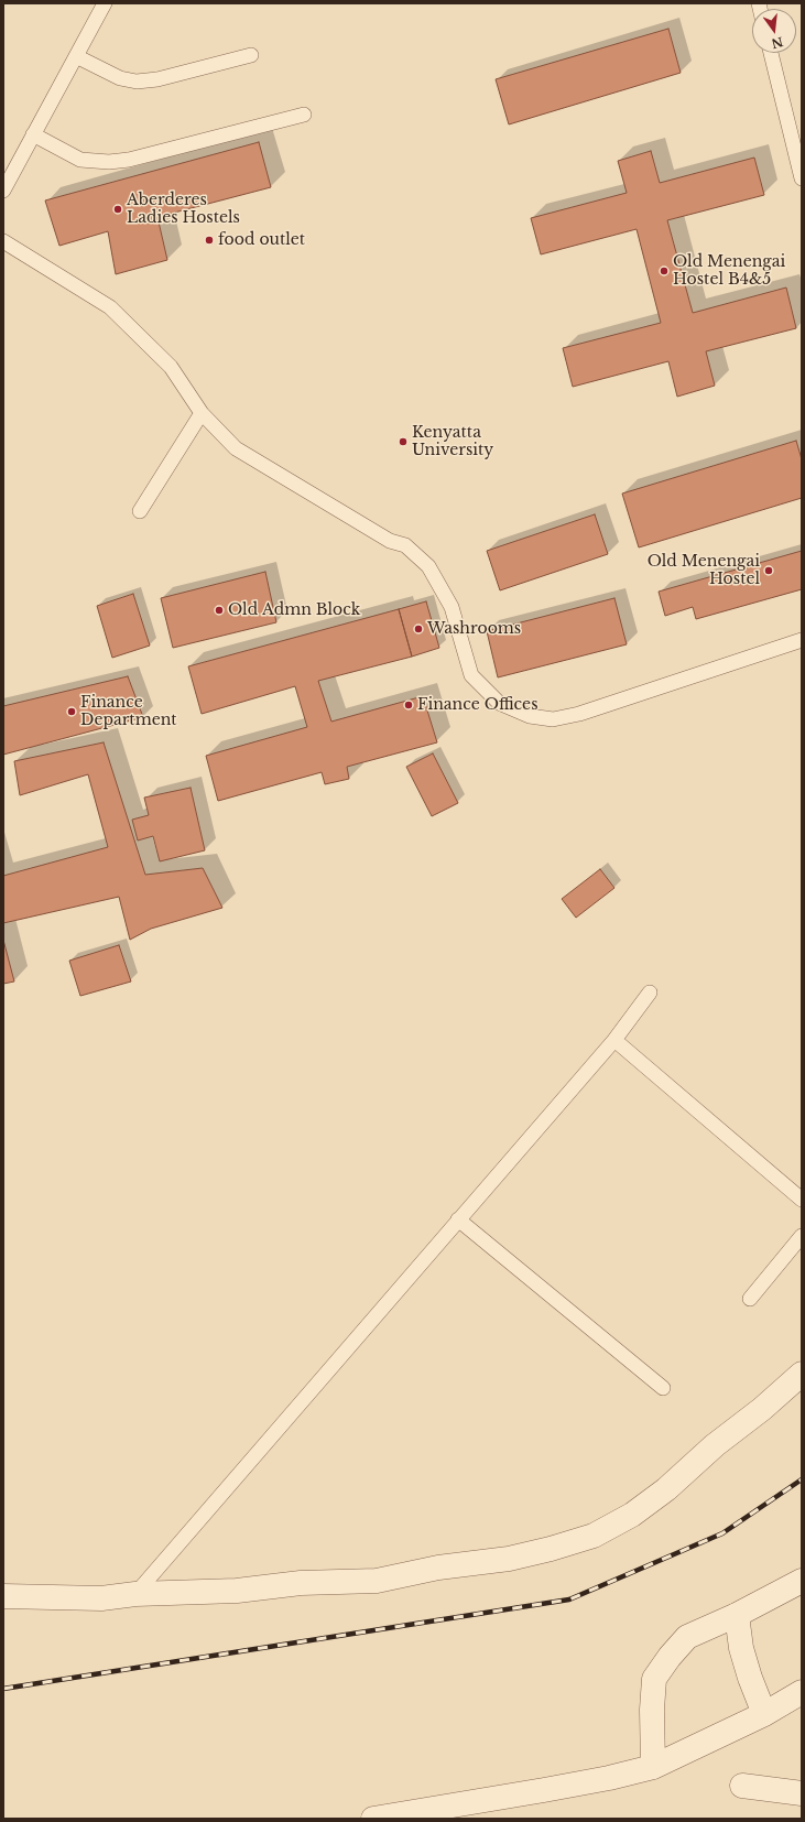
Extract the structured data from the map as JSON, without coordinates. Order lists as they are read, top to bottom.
{
  "places": [
    "Aberderes Ladies Hostels",
    "food outlet",
    "Old Menengai Hostel B4&5",
    "Kenyatta University",
    "Old Menengai Hostel",
    "Old Admn Block",
    "Washrooms",
    "Finance Offices",
    "Finance Department"
  ],
  "north": "bottom"
}
